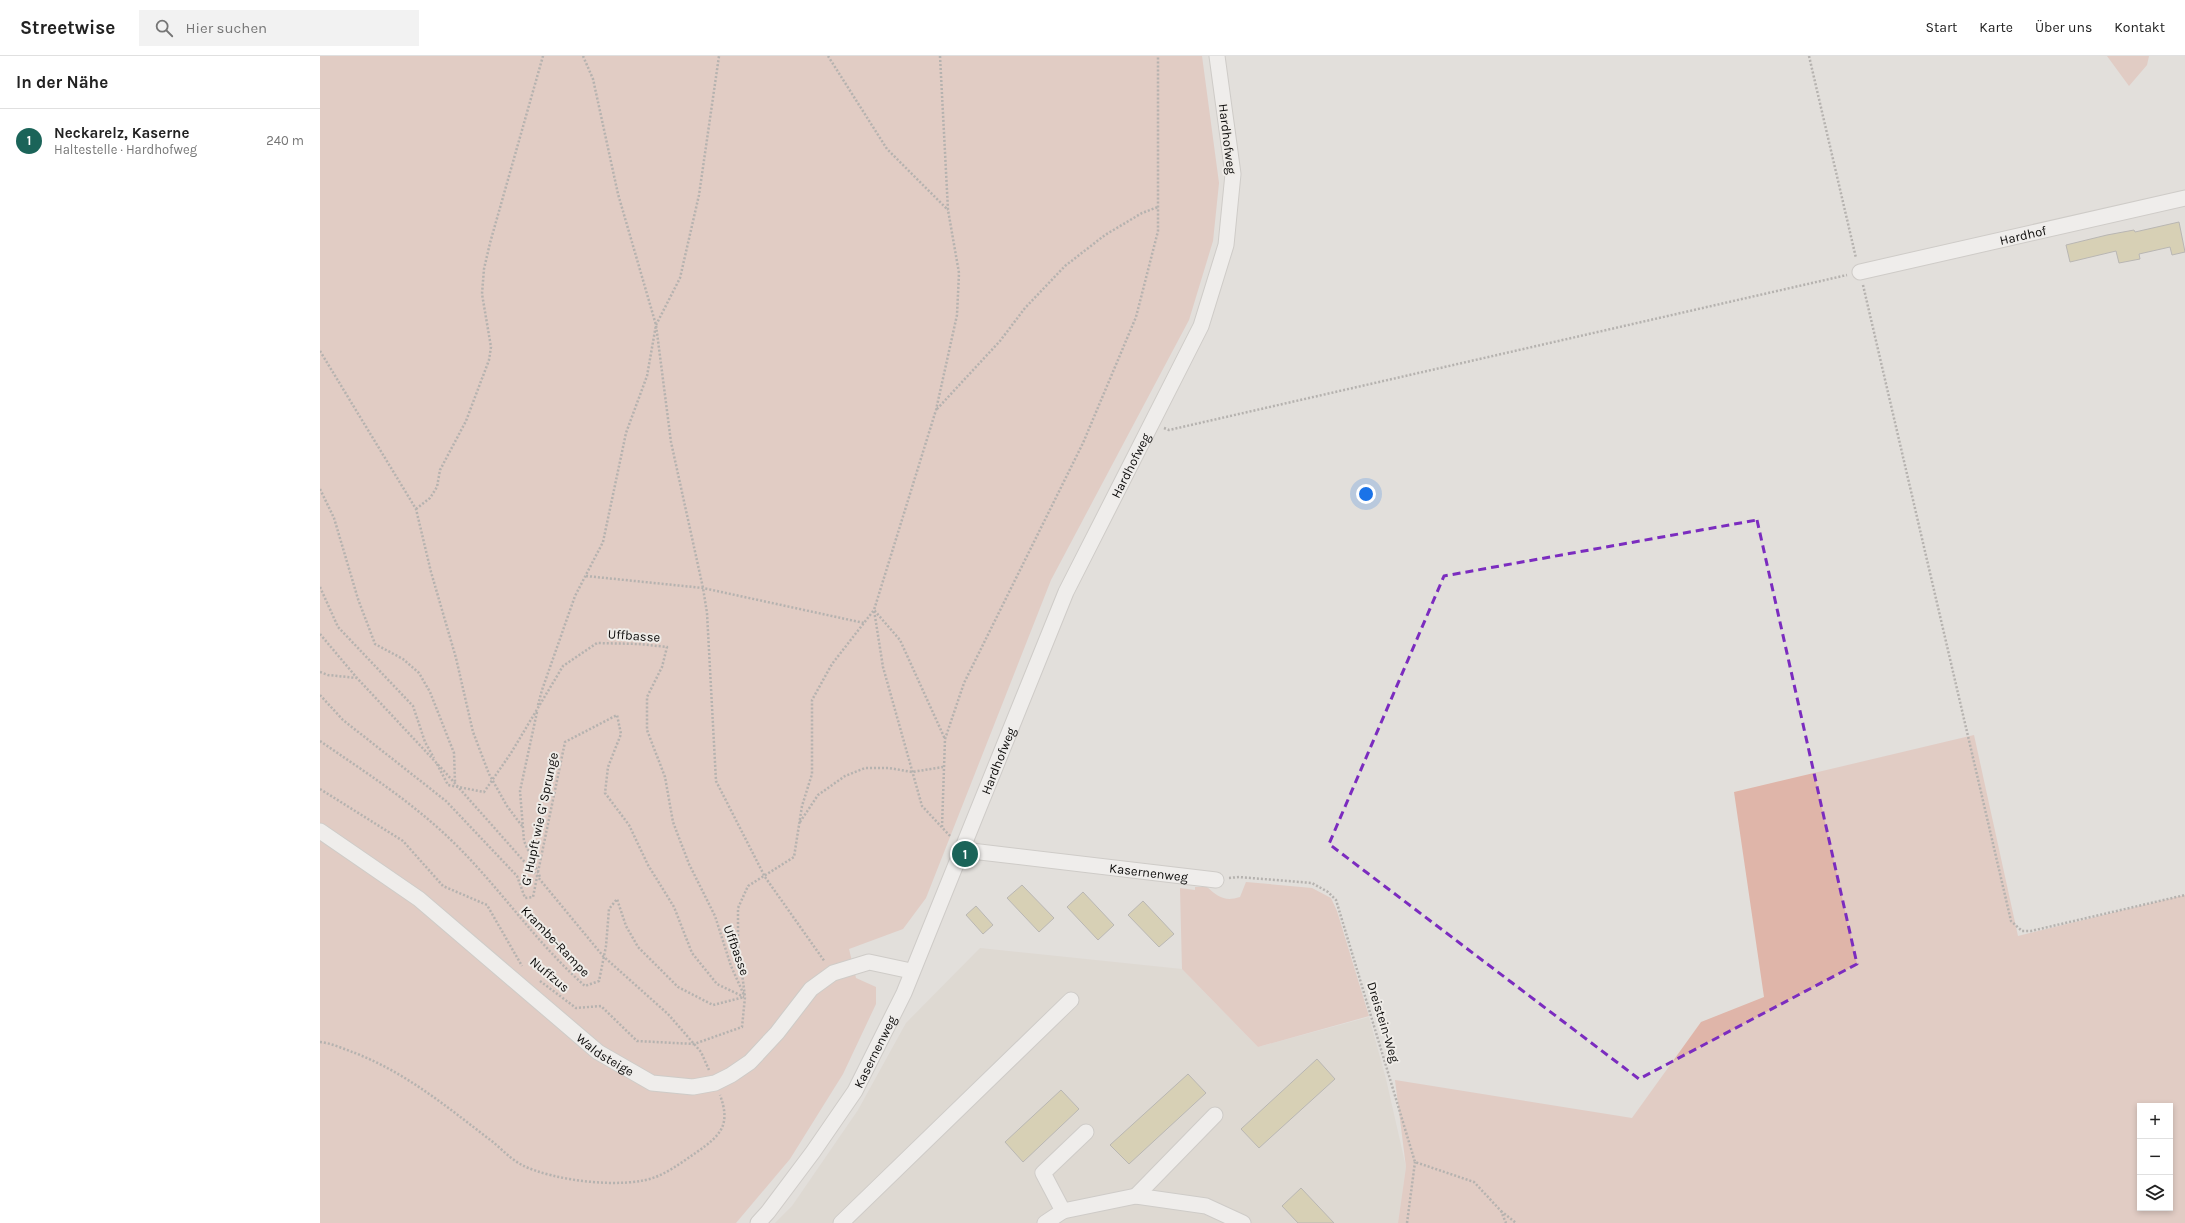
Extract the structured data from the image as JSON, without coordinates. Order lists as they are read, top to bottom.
{
  "streets": {
    "street": [
      "Hardhofweg",
      "Hardhof",
      "Kasernenweg",
      "Waldsteige"
    ],
    "path": [
      "Uffbasse",
      "G' Hupft wie G' Sprunge",
      "Krambe-Rampe",
      "Nuffzus",
      "Dreistein-Weg"
    ]
  },
  "crossings": [
    ["Hardhofweg", "Kasernenweg"],
    ["Uffbasse", "G' Hupft wie G' Sprunge"],
    ["Uffbasse", "Krambe-Rampe"],
    ["Uffbasse", "Nuffzus"],
    ["G' Hupft wie G' Sprunge", "Krambe-Rampe"],
    ["G' Hupft wie G' Sprunge", "Nuffzus"],
    ["Kasernenweg", "Dreistein-Weg"],
    ["Kasernenweg", "Waldsteige"],
    ["Krambe-Rampe", "Nuffzus"]
  ],
  "page": {
    "header": "Streetwise",
    "search": "Hier suchen",
    "nav": [
      "Start",
      "Karte",
      "Über uns",
      "Kontakt"
    ],
    "heading": "In der Nähe",
    "list": [
      {
        "mark": "1",
        "name": "Neckarelz, Kaserne",
        "note": "Haltestelle · Hardhofweg",
        "value": "240 m"
      }
    ],
    "pins": "1",
    "map_buttons": ["+", "−"]
  }
}
